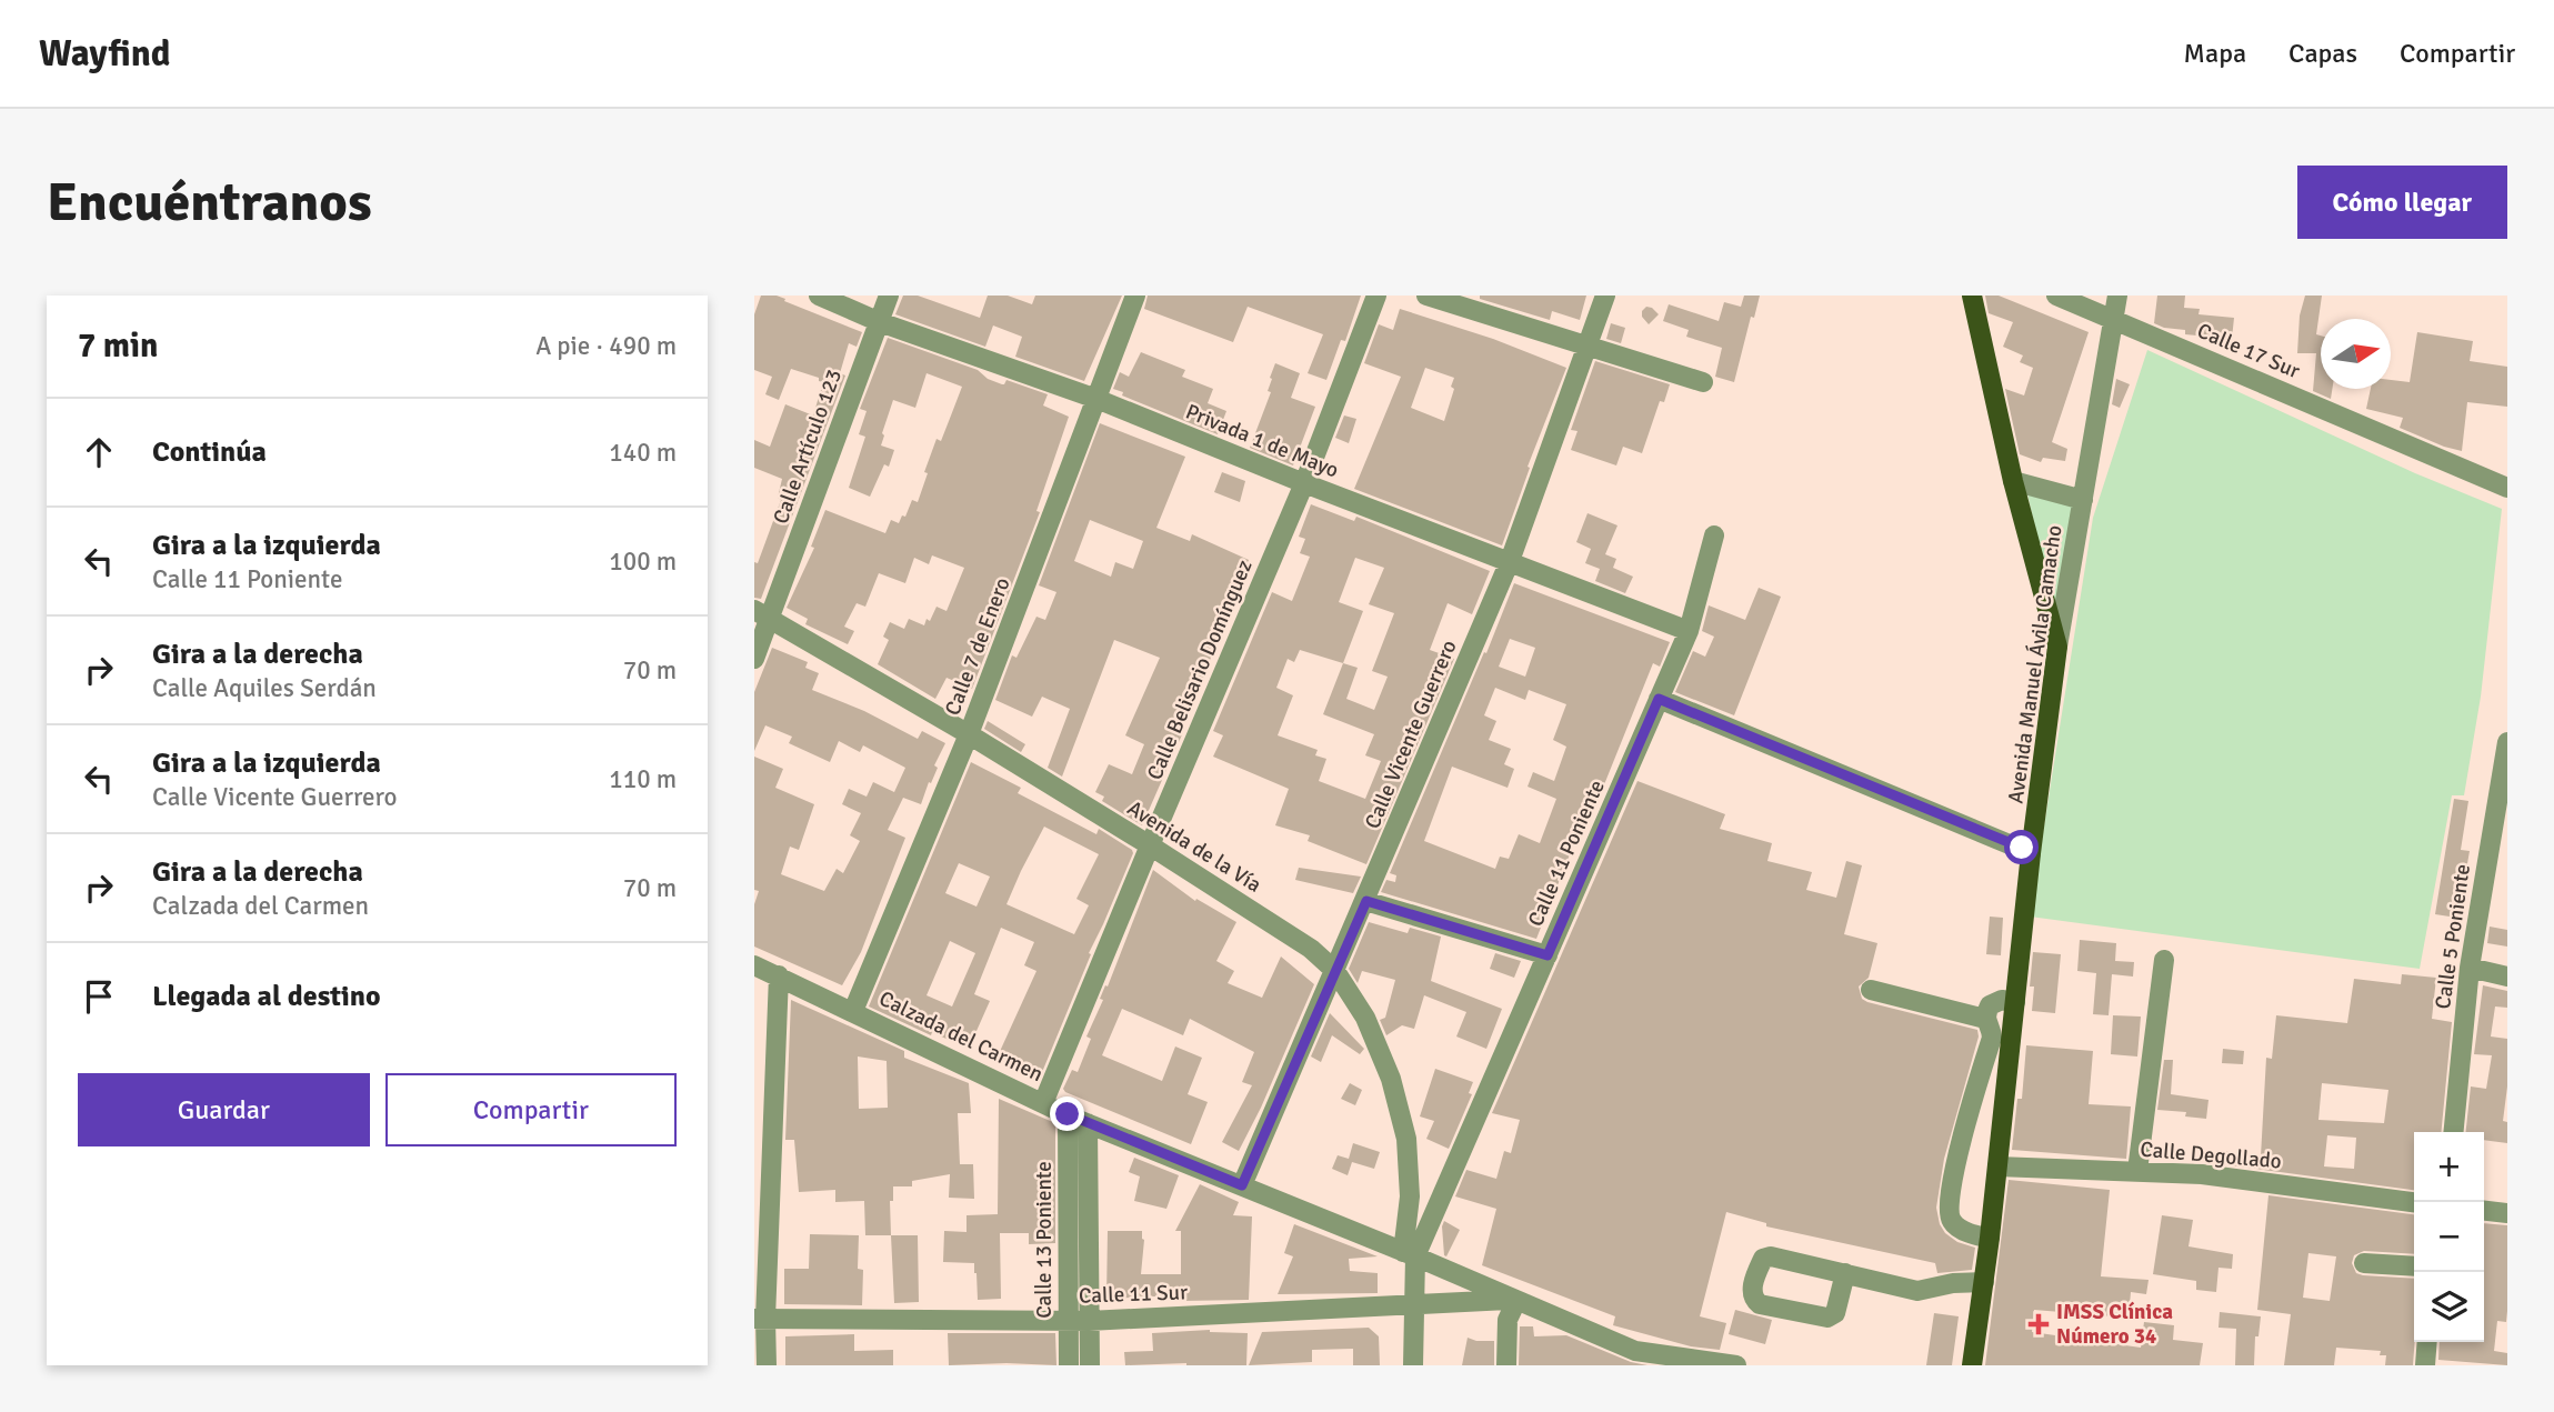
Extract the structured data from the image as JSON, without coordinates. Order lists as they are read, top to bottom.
{
  "streets": {
    "main road": ["Avenida Manuel Ávila Camacho"],
    "street": [
      "Calle 17 Sur",
      "Privada 1 de Mayo",
      "Calle Artículo 123",
      "Calle 7 de Enero",
      "Calle Belisario Domínguez",
      "Calle Vicente Guerrero",
      "Avenida de la Vía",
      "Calle 11 Poniente",
      "Calle 5 Poniente",
      "Calzada del Carmen",
      "Calle Degollado",
      "Calle 13 Poniente",
      "Calle 11 Sur"
    ]
  },
  "crossings": [
    ["Calle 17 Sur", "Avenida Manuel Ávila Camacho"],
    ["Privada 1 de Mayo", "Calle Artículo 123"],
    ["Privada 1 de Mayo", "Calle 7 de Enero"],
    ["Privada 1 de Mayo", "Calle Belisario Domínguez"],
    ["Privada 1 de Mayo", "Calle Vicente Guerrero"],
    ["Privada 1 de Mayo", "Calle 11 Poniente"],
    ["Calle Artículo 123", "Avenida de la Vía"],
    ["Calle 7 de Enero", "Avenida de la Vía"],
    ["Calle 7 de Enero", "Calzada del Carmen"],
    ["Avenida Manuel Ávila Camacho", "Calle Degollado"],
    ["Calle Belisario Domínguez", "Avenida de la Vía"],
    ["Calle Belisario Domínguez", "Calzada del Carmen"],
    ["Calle Vicente Guerrero", "Avenida de la Vía"],
    ["Calle Vicente Guerrero", "Calzada del Carmen"],
    ["Avenida de la Vía", "Calle 11 Poniente"],
    ["Avenida de la Vía", "Calzada del Carmen"],
    ["Calle 11 Poniente", "Calzada del Carmen"],
    ["Calle 11 Poniente", "Calle 11 Sur"],
    ["Calzada del Carmen", "Calle 13 Poniente"],
    ["Calzada del Carmen", "Calle 11 Sur"],
    ["Calle 13 Poniente", "Calle 11 Sur"]
  ],
  "places": {
    "health": ["IMSS Clínica Número 34"]
  },
  "north": "right",
  "page": {
    "header": "Wayfind",
    "nav": ["Mapa", "Capas", "Compartir"],
    "buttons": [
      "Cómo llegar",
      ["Guardar", "Compartir"]
    ],
    "title": "Encuéntranos",
    "heading": ["7 min", "A pie · 490 m"],
    "list": [
      ["Continúa", "140 m"],
      ["Gira a la izquierda", "Calle 11 Poniente", "100 m"],
      ["Gira a la derecha", "Calle Aquiles Serdán", "70 m"],
      ["Gira a la izquierda", "Calle Vicente Guerrero", "110 m"],
      ["Gira a la derecha", "Calzada del Carmen", "70 m"],
      "Llegada al destino"
    ],
    "map_buttons": ["+", "−"]
  }
}
